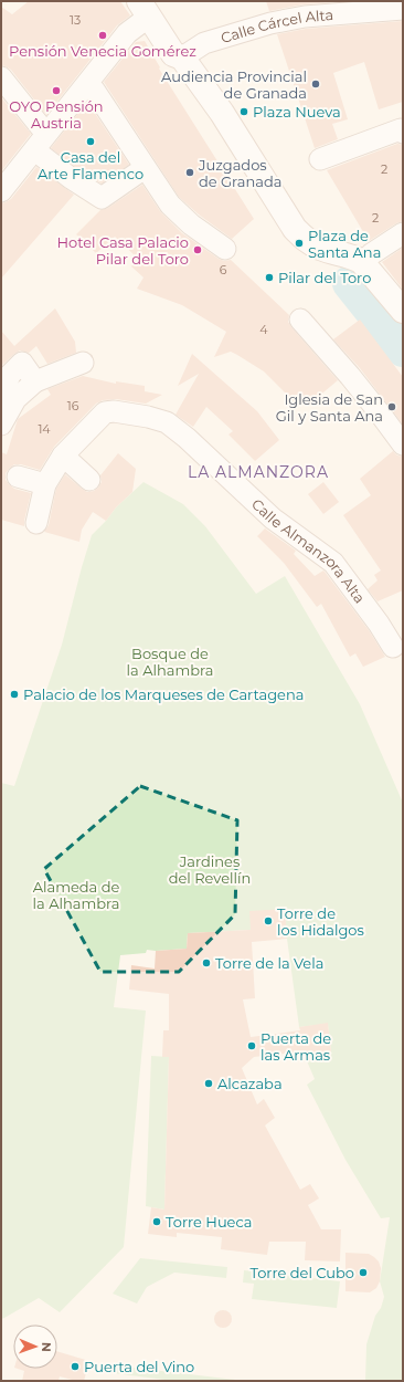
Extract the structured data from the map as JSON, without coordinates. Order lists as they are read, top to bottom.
{
  "streets": {
    "street": ["Calle Cárcel Alta", "Calle Almanzora Alta"]
  },
  "districts": ["LA ALMANZORA"],
  "parks": ["Bosque de la Alhambra", "Jardines del Revellín", "Alameda de la Alhambra"],
  "places": [
    "Pensión Venecia Gomérez",
    "Audiencia Provincial de Granada",
    "OYO Pensión Austria",
    "Plaza Nueva",
    "Casa del Arte Flamenco",
    "Juzgados de Granada",
    "Plaza de Santa Ana",
    "Hotel Casa Palacio Pilar del Toro",
    "Pilar del Toro",
    "Iglesia de San Gil y Santa Ana",
    "Palacio de los Marqueses de Cartagena",
    "Torre de los Hidalgos",
    "Torre de la Vela",
    "Puerta de las Armas",
    "Alcazaba",
    "Torre Hueca",
    "Torre del Cubo",
    "Puerta del Vino"
  ],
  "house_numbers": [
    "13",
    "2",
    "2",
    "6",
    "4",
    "16",
    "14"
  ],
  "north": "right"
}
